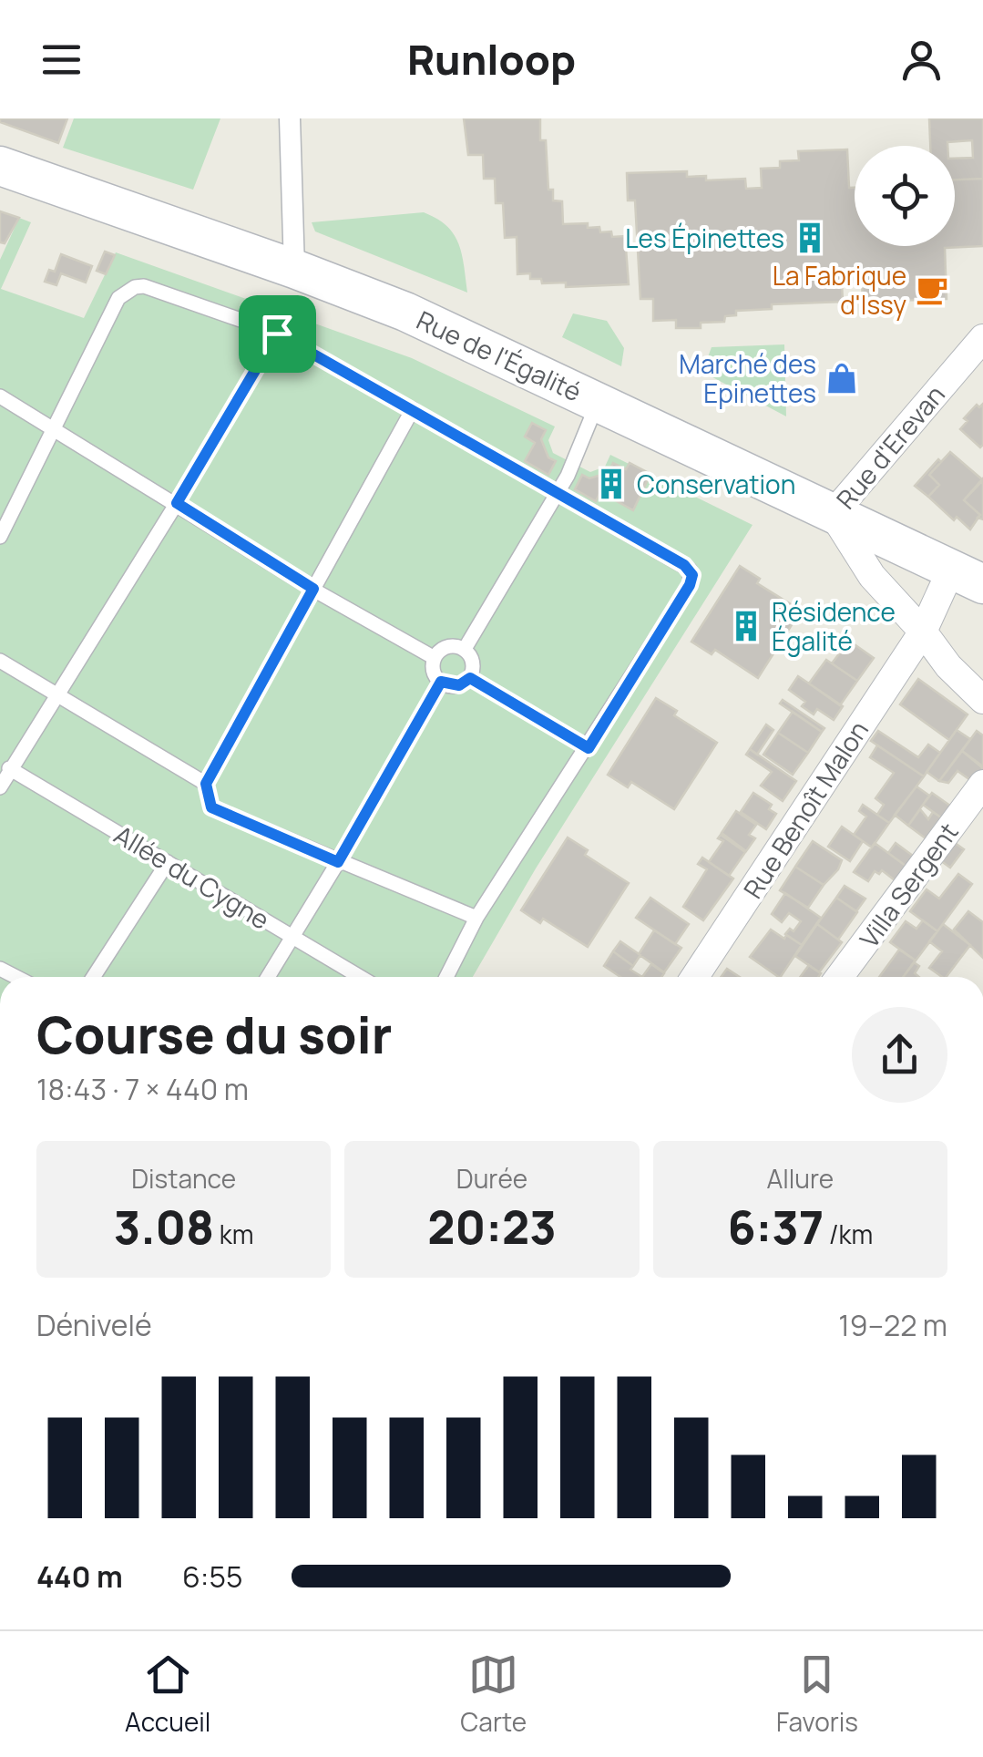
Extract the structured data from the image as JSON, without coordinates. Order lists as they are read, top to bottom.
{
  "streets": {
    "main road": ["Rue de l'Égalité"],
    "street": ["Rue d'Erevan", "Rue Benoît Malon", "Villa Sergent"],
    "lane": ["Allée du Cygne"]
  },
  "crossings": [
    ["Rue de l'Égalité", "Rue d'Erevan"],
    ["Rue de l'Égalité", "Rue Benoît Malon"]
  ],
  "places": {
    "building": ["Les Épinettes", "Conservation", "Résidence Égalité"],
    "cafe": ["La Fabrique d'Issy"],
    "shop": ["Marché des Epinettes"]
  },
  "page": {
    "header": "Runloop",
    "heading": ["Course du soir", "18:43 · 7 × 440 m"],
    "stats": [
      ["Distance", "3.08 km"],
      ["Durée", "20:23"],
      ["Allure", "6:37 /km"]
    ],
    "chart": ["Dénivelé", "19–22 m"],
    "list": [
      {
        "name": "440 m",
        "note": "6:55"
      }
    ],
    "tabs": ["Accueil", "Carte", "Favoris"]
  }
}
